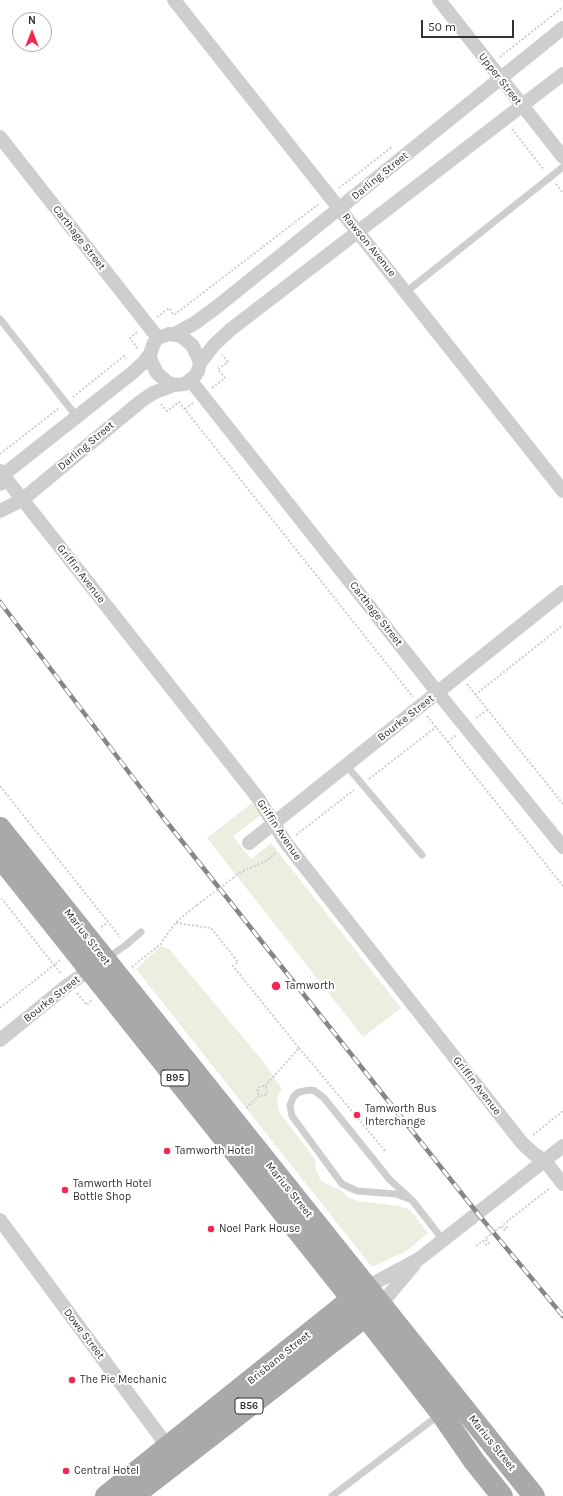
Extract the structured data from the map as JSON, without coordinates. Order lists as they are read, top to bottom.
{
  "streets": {
    "main road": [
      "Marius Street",
      "B95",
      "Brisbane Street",
      "B56"
    ],
    "street": [
      "Upper Street",
      "Darling Street",
      "Carthage Street",
      "Rawson Avenue",
      "Griffin Avenue",
      "Bourke Street",
      "Dowe Street"
    ]
  },
  "crossings": [
    ["Upper Street", "Darling Street"],
    ["Darling Street", "Carthage Street"],
    ["Darling Street", "Rawson Avenue"],
    ["Darling Street", "Griffin Avenue"],
    ["Carthage Street", "Bourke Street"],
    ["Griffin Avenue", "Bourke Street"],
    ["Griffin Avenue", "Brisbane Street"],
    ["Bourke Street", "Marius Street"],
    ["Marius Street", "Brisbane Street"],
    ["Dowe Street", "Brisbane Street"]
  ],
  "places": [
    "Tamworth",
    "Tamworth Bus Interchange",
    "Tamworth Hotel",
    "Tamworth Hotel Bottle Shop",
    "Noel Park House",
    "The Pie Mechanic",
    "Central Hotel"
  ],
  "scale_bar": "50 m",
  "north": "top"
}
